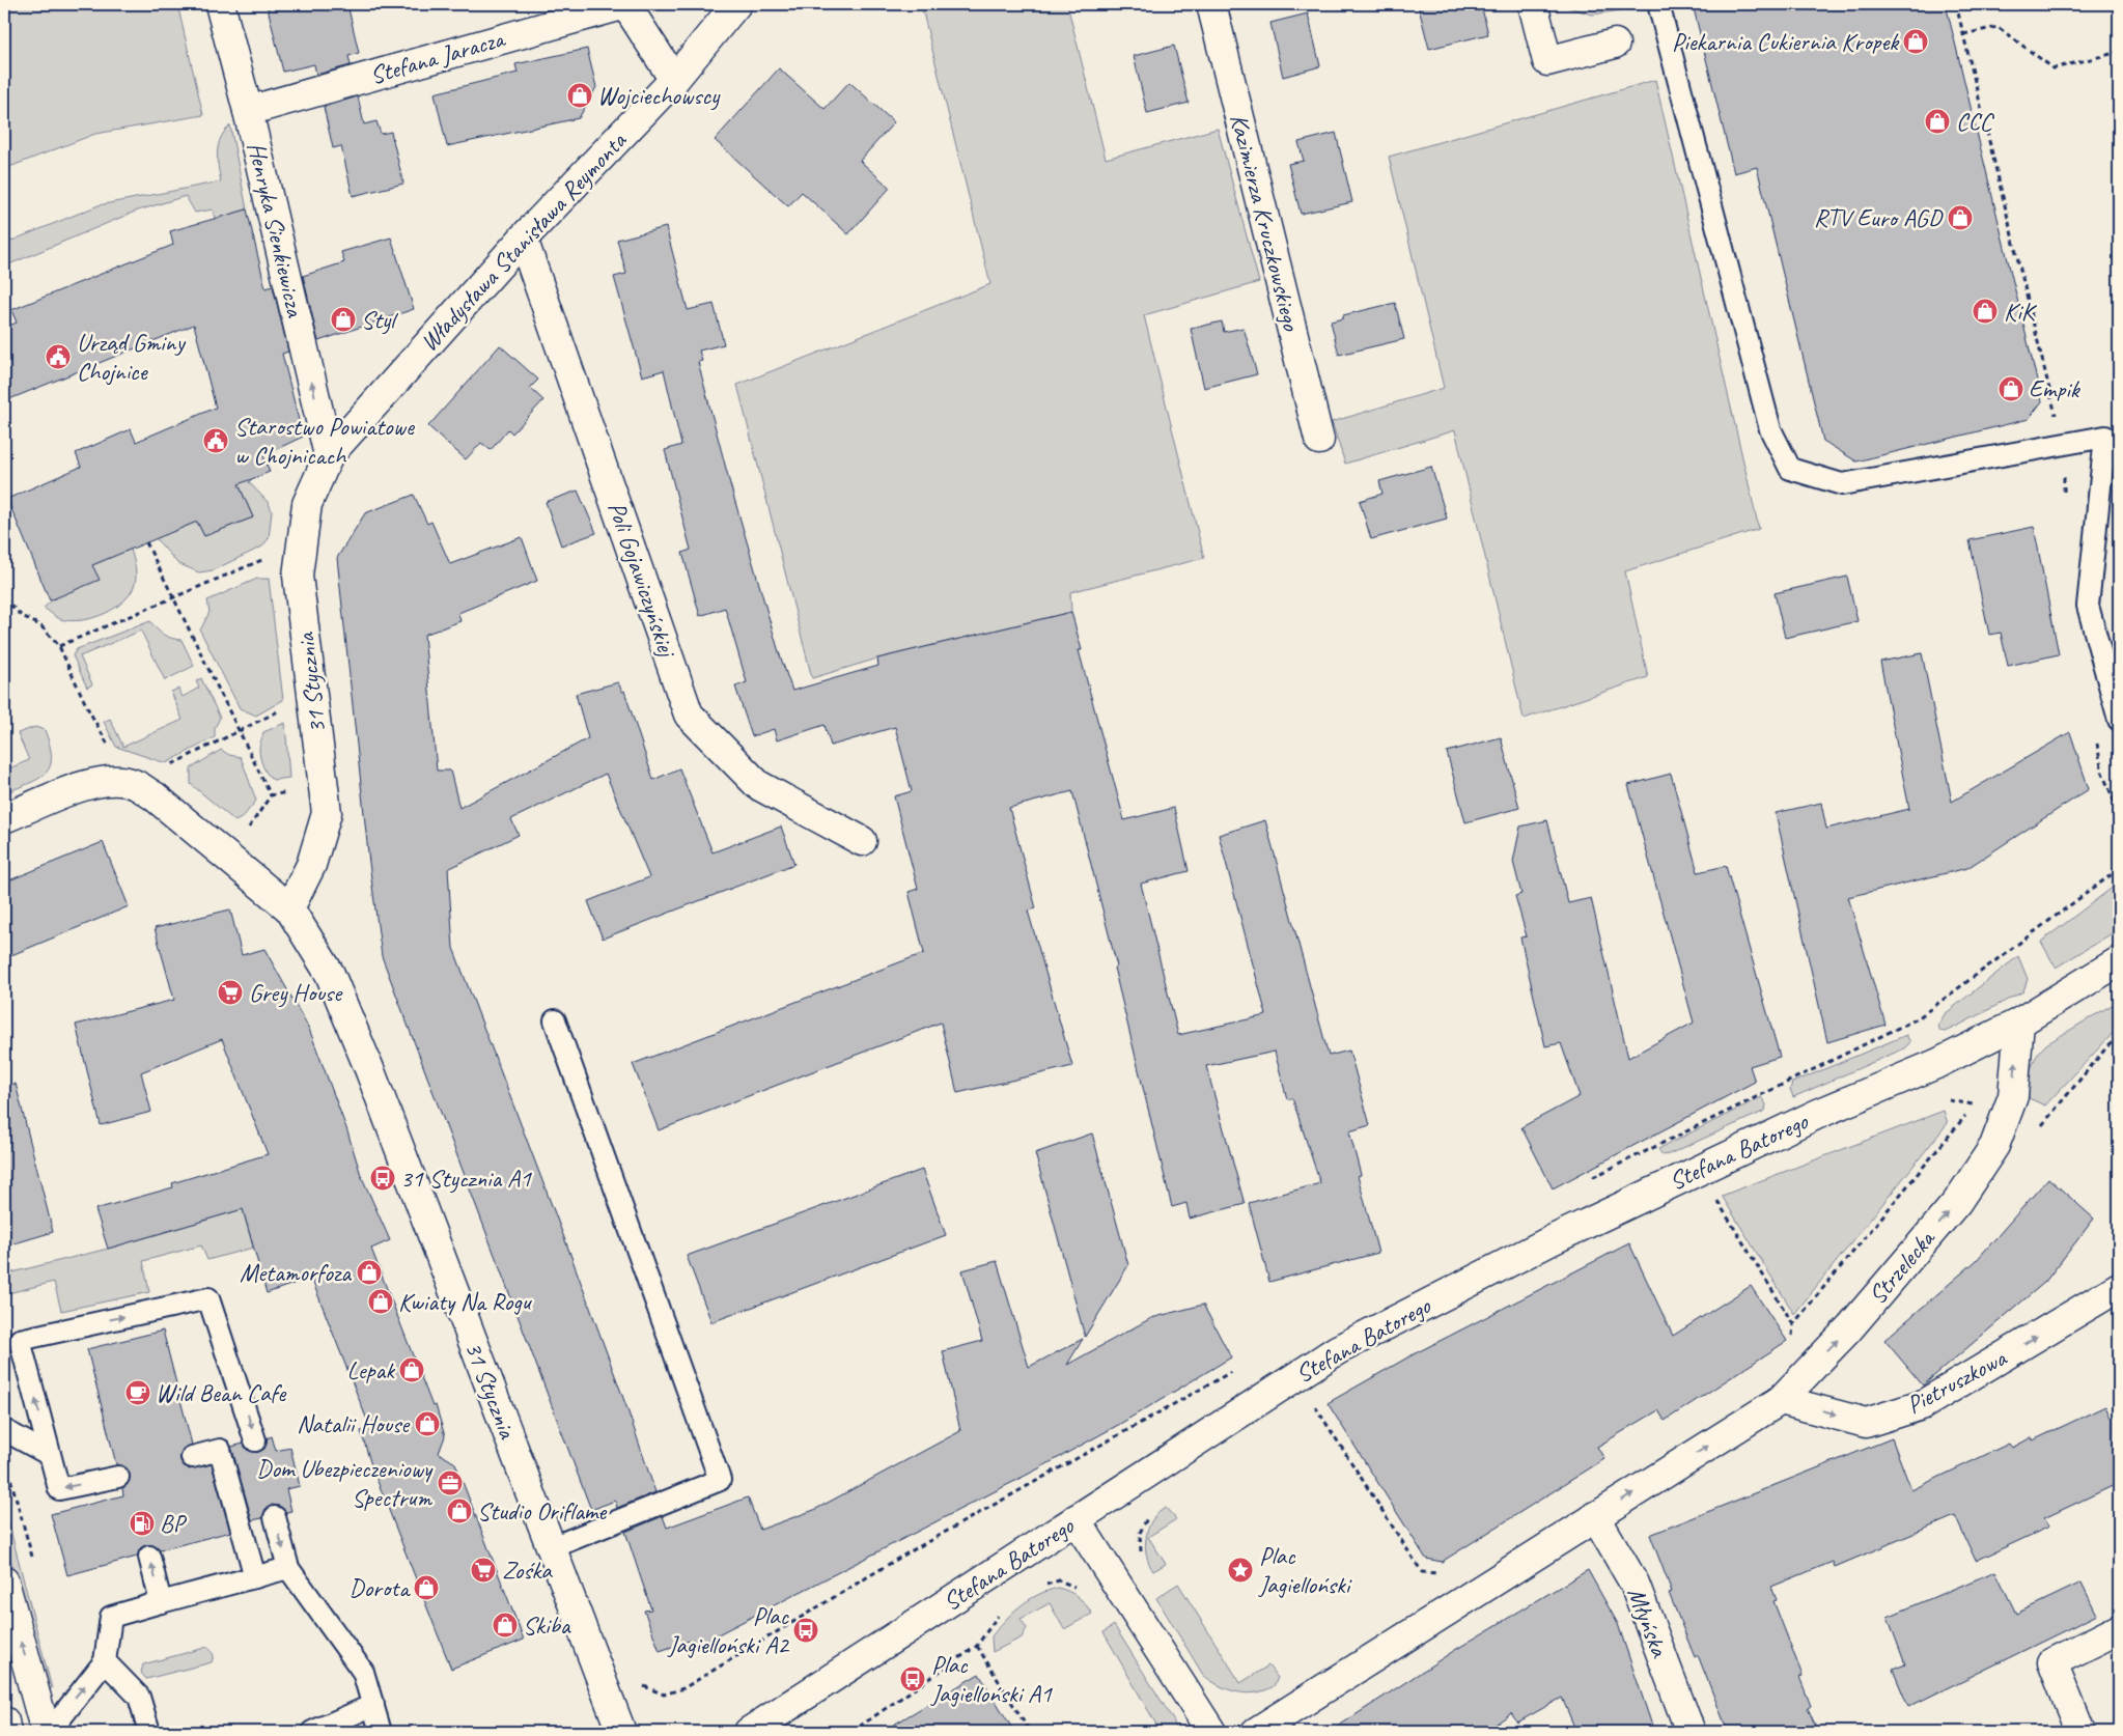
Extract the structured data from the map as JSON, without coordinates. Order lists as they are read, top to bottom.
{
  "streets": {
    "street": [
      "Stefana Jaracza",
      "Kazimierza Kruczkowskiego",
      "Henryka Sienkiewicza",
      "Władysława Stanisława Reymonta",
      "Poli Gojawiczyńskiej",
      "31 Stycznia",
      "Stefana Batorego",
      "Strzelecka",
      "Pietruszkowa",
      "Młyńska"
    ]
  },
  "crossings": [
    ["Stefana Jaracza", "Henryka Sienkiewicza"],
    ["Henryka Sienkiewicza", "Władysława Stanisława Reymonta"],
    ["Henryka Sienkiewicza", "31 Stycznia"],
    ["Władysława Stanisława Reymonta", "Poli Gojawiczyńskiej"],
    ["Władysława Stanisława Reymonta", "31 Stycznia"],
    ["Stefana Batorego", "Strzelecka"],
    ["Strzelecka", "Pietruszkowa"],
    ["Strzelecka", "Młyńska"]
  ],
  "one_way": ["Henryka Sienkiewicza", "Strzelecka", "Pietruszkowa"],
  "places": {
    "shop": [
      "Piekarnia Cukiernia Kropek",
      "Wojciechowscy",
      "CCC",
      "RTV Euro AGD",
      "KiK",
      "Styl",
      "Empik",
      "Metamorfoza",
      "Kwiaty Na Rogu",
      "Lepak",
      "Natalii House",
      "Studio Oriflame",
      "Dorota",
      "Skiba"
    ],
    "public building": ["Urząd Gminy Chojnice", "Starostwo Powiatowe w Chojnicach"],
    "supermarket": ["Grey House", "Zośka"],
    "bus stop": ["31 Stycznia A1", "Plac Jagielloński A2", "Plac Jagielloński A1"],
    "cafe": ["Wild Bean Cafe"],
    "office": ["Dom Ubezpieczeniowy Spectrum"],
    "fuel station": ["BP"],
    "place": ["Plac Jagielloński"]
  }
}
